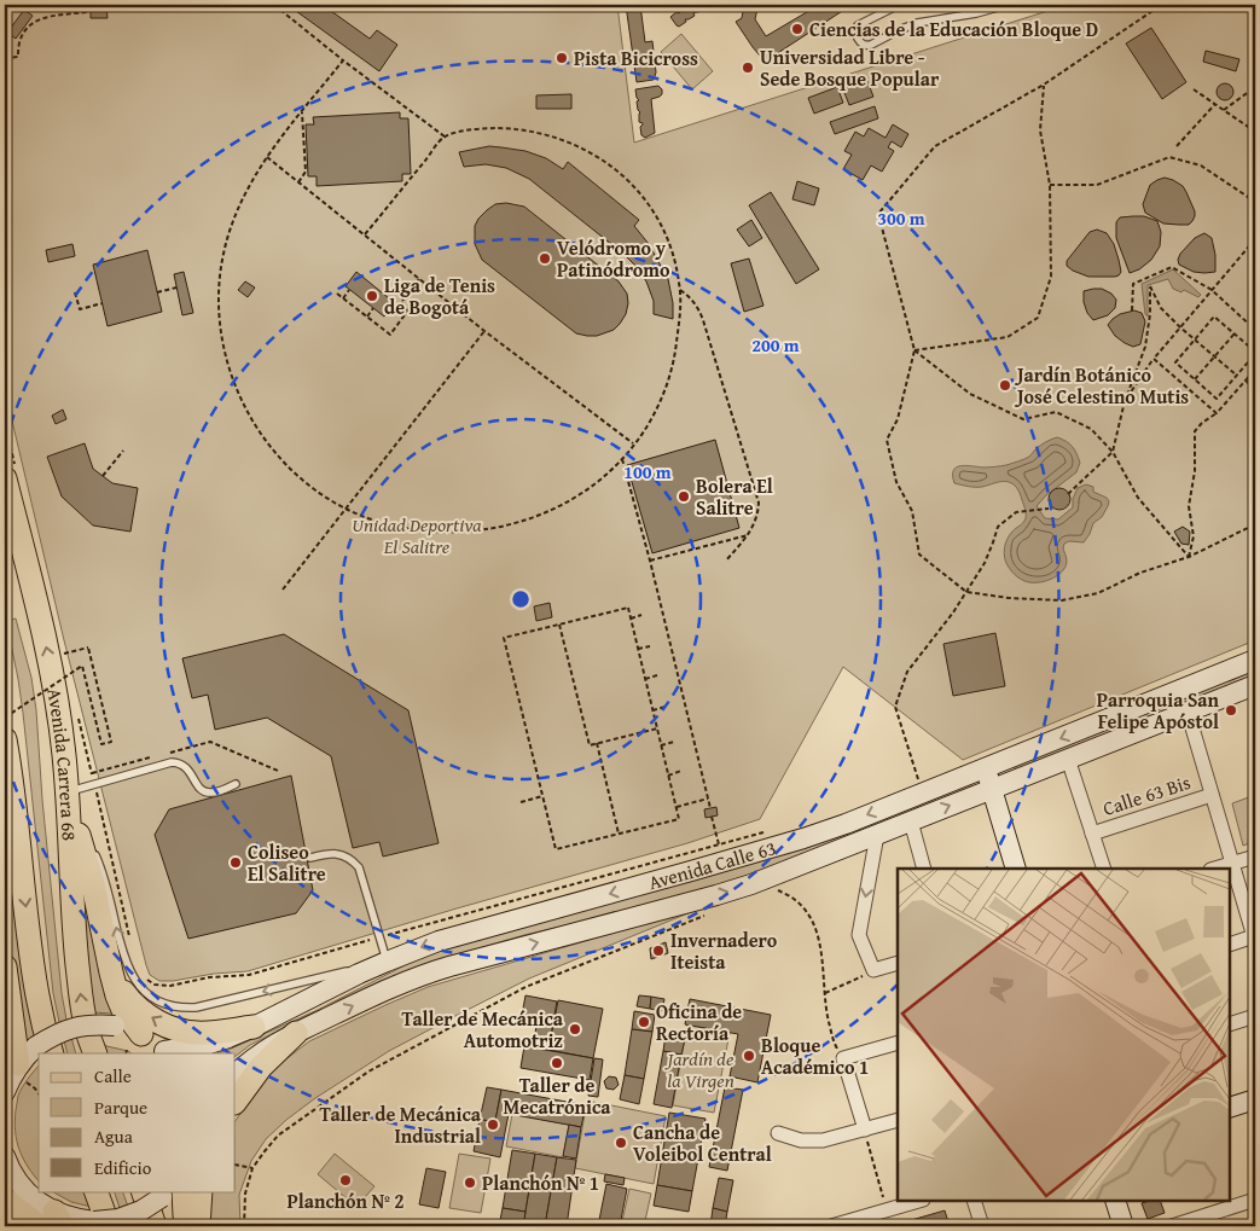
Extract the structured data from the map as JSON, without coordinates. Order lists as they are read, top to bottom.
{
  "streets": {
    "main road": ["Avenida Carrera 68", "Avenida Calle 63"],
    "street": ["Calle 63 Bis"]
  },
  "parks": ["Unidad Deportiva El Salitre", "Jardín de la Virgen"],
  "places": [
    "Ciencias de la Educación Bloque D",
    "Pista Bicicross",
    "Universidad Libre - Sede Bosque Popular",
    "Velódromo y Patinódromo",
    "Liga de Tenis de Bogotá",
    "Jardín Botánico José Celestino Mutis",
    "Bolera El Salitre",
    "Parroquia San Felipe Apóstol",
    "Coliseo El Salitre",
    "Invernadero Iteista",
    "Oficina de Rectoría",
    "Taller de Mecánica Automotriz",
    "Bloque Académico 1",
    "Taller de Mecatrónica",
    "Taller de Mecánica Industrial",
    "Cancha de Voleibol Central",
    "Planchón Nº 2",
    "Planchón Nº 1"
  ],
  "legend": [
    "Calle",
    "Parque",
    "Agua",
    "Edificio"
  ],
  "rings": ["300 m", "200 m", "100 m"]
}
